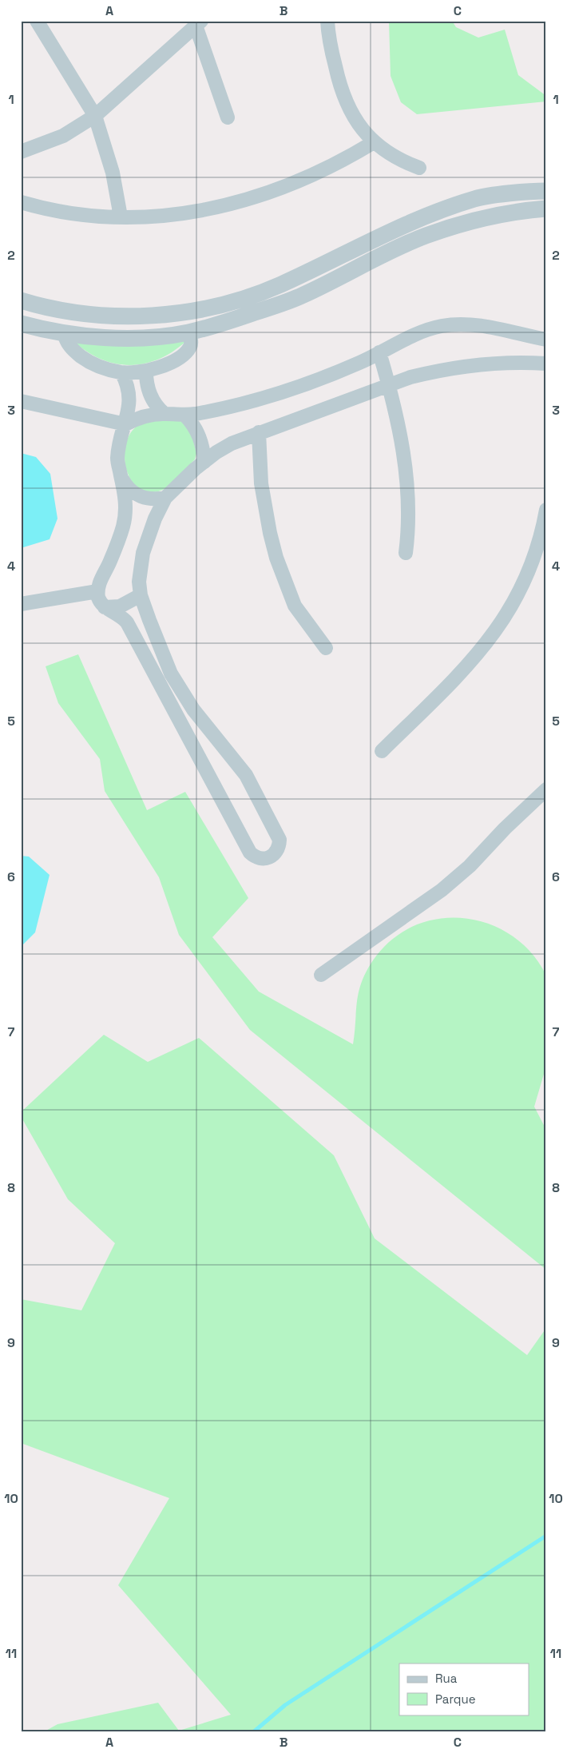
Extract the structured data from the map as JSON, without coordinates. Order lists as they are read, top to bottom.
{
  "legend": ["Rua", "Parque"],
  "grid": {
    "columns": ["A", "B", "C"],
    "rows": [
      "1",
      "2",
      "3",
      "4",
      "5",
      "6",
      "7",
      "8",
      "9",
      "10",
      "11"
    ]
  }
}
